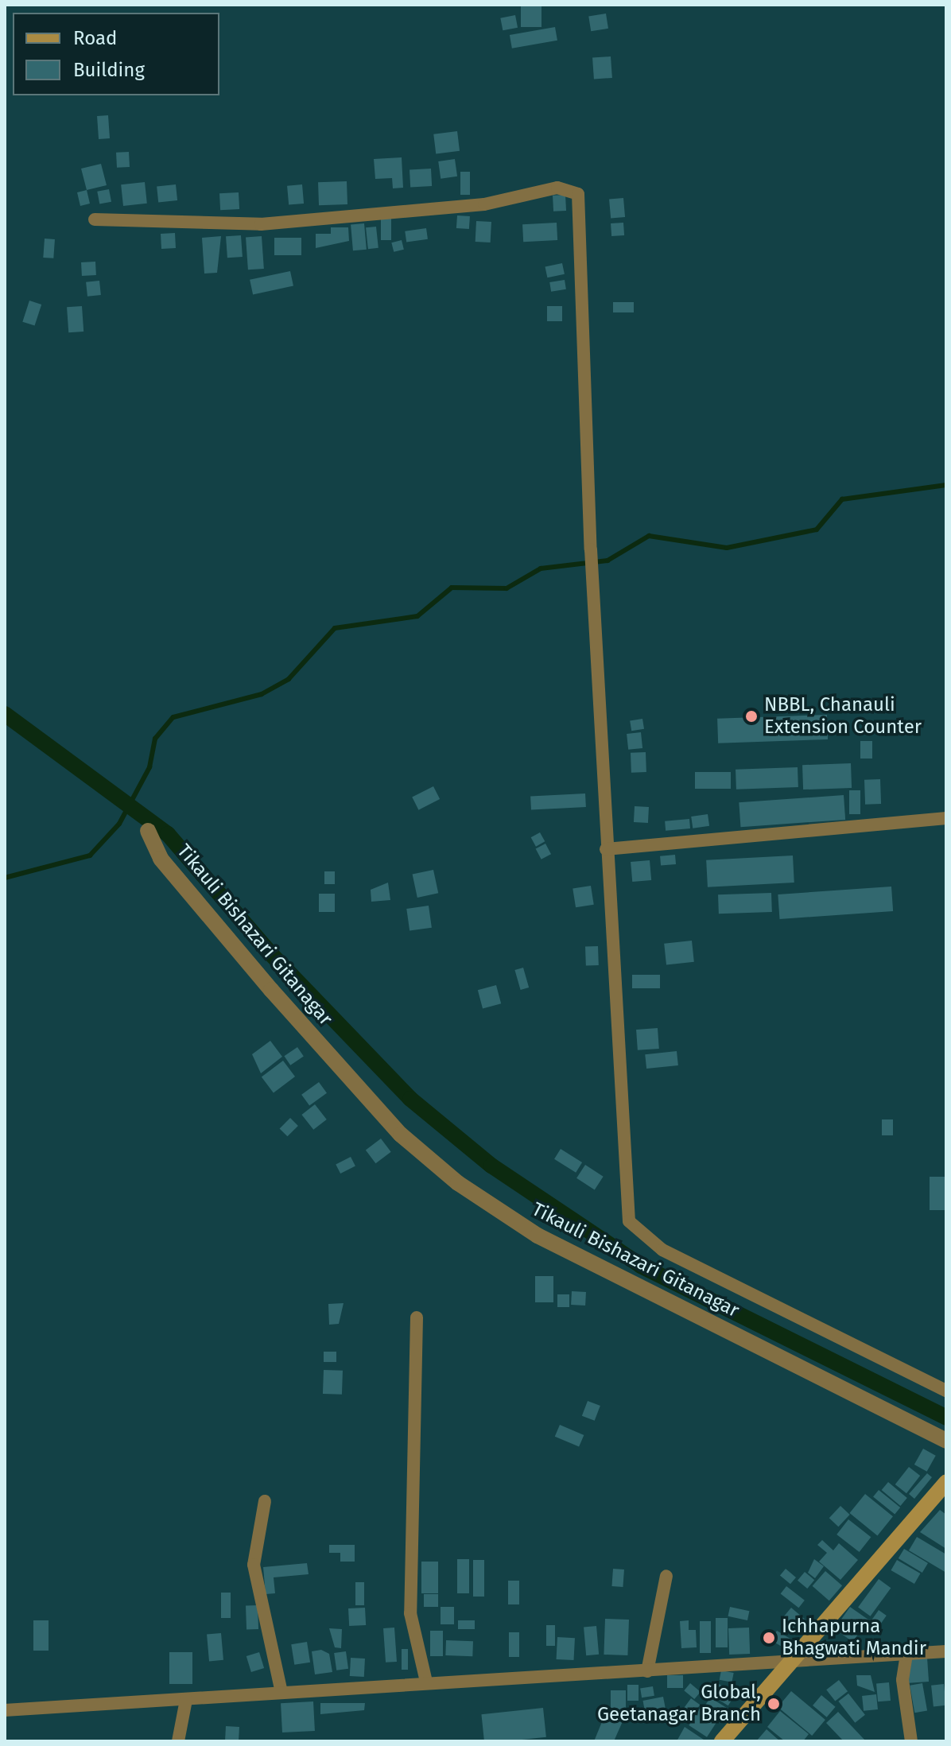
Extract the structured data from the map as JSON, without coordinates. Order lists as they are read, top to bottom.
{
  "streets": {
    "street": ["Tikauli Bishazari Gitanagar"]
  },
  "places": ["NBBL, Chanauli Extension Counter", "Ichhapurna Bhagwati Mandir", "Global, Geetanagar Branch"],
  "legend": ["Road", "Building"]
}
